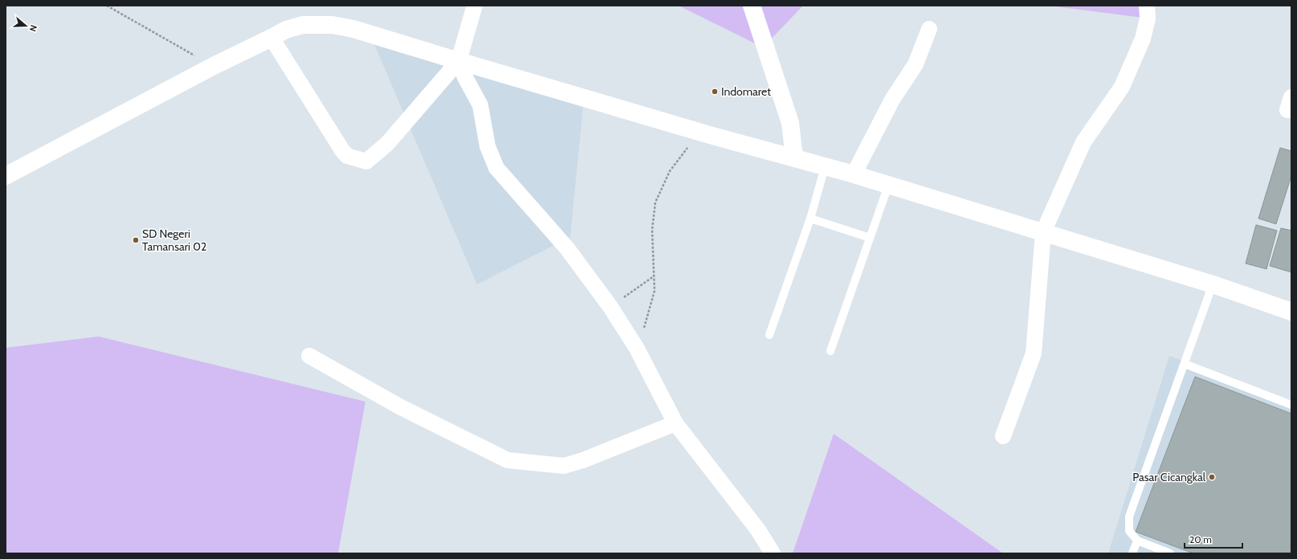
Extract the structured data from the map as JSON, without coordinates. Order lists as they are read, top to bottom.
{
  "places": ["Indomaret", "SD Negeri Tamansari 02", "Pasar Cicangkal"],
  "scale_bar": "20 m",
  "north": "right"
}
